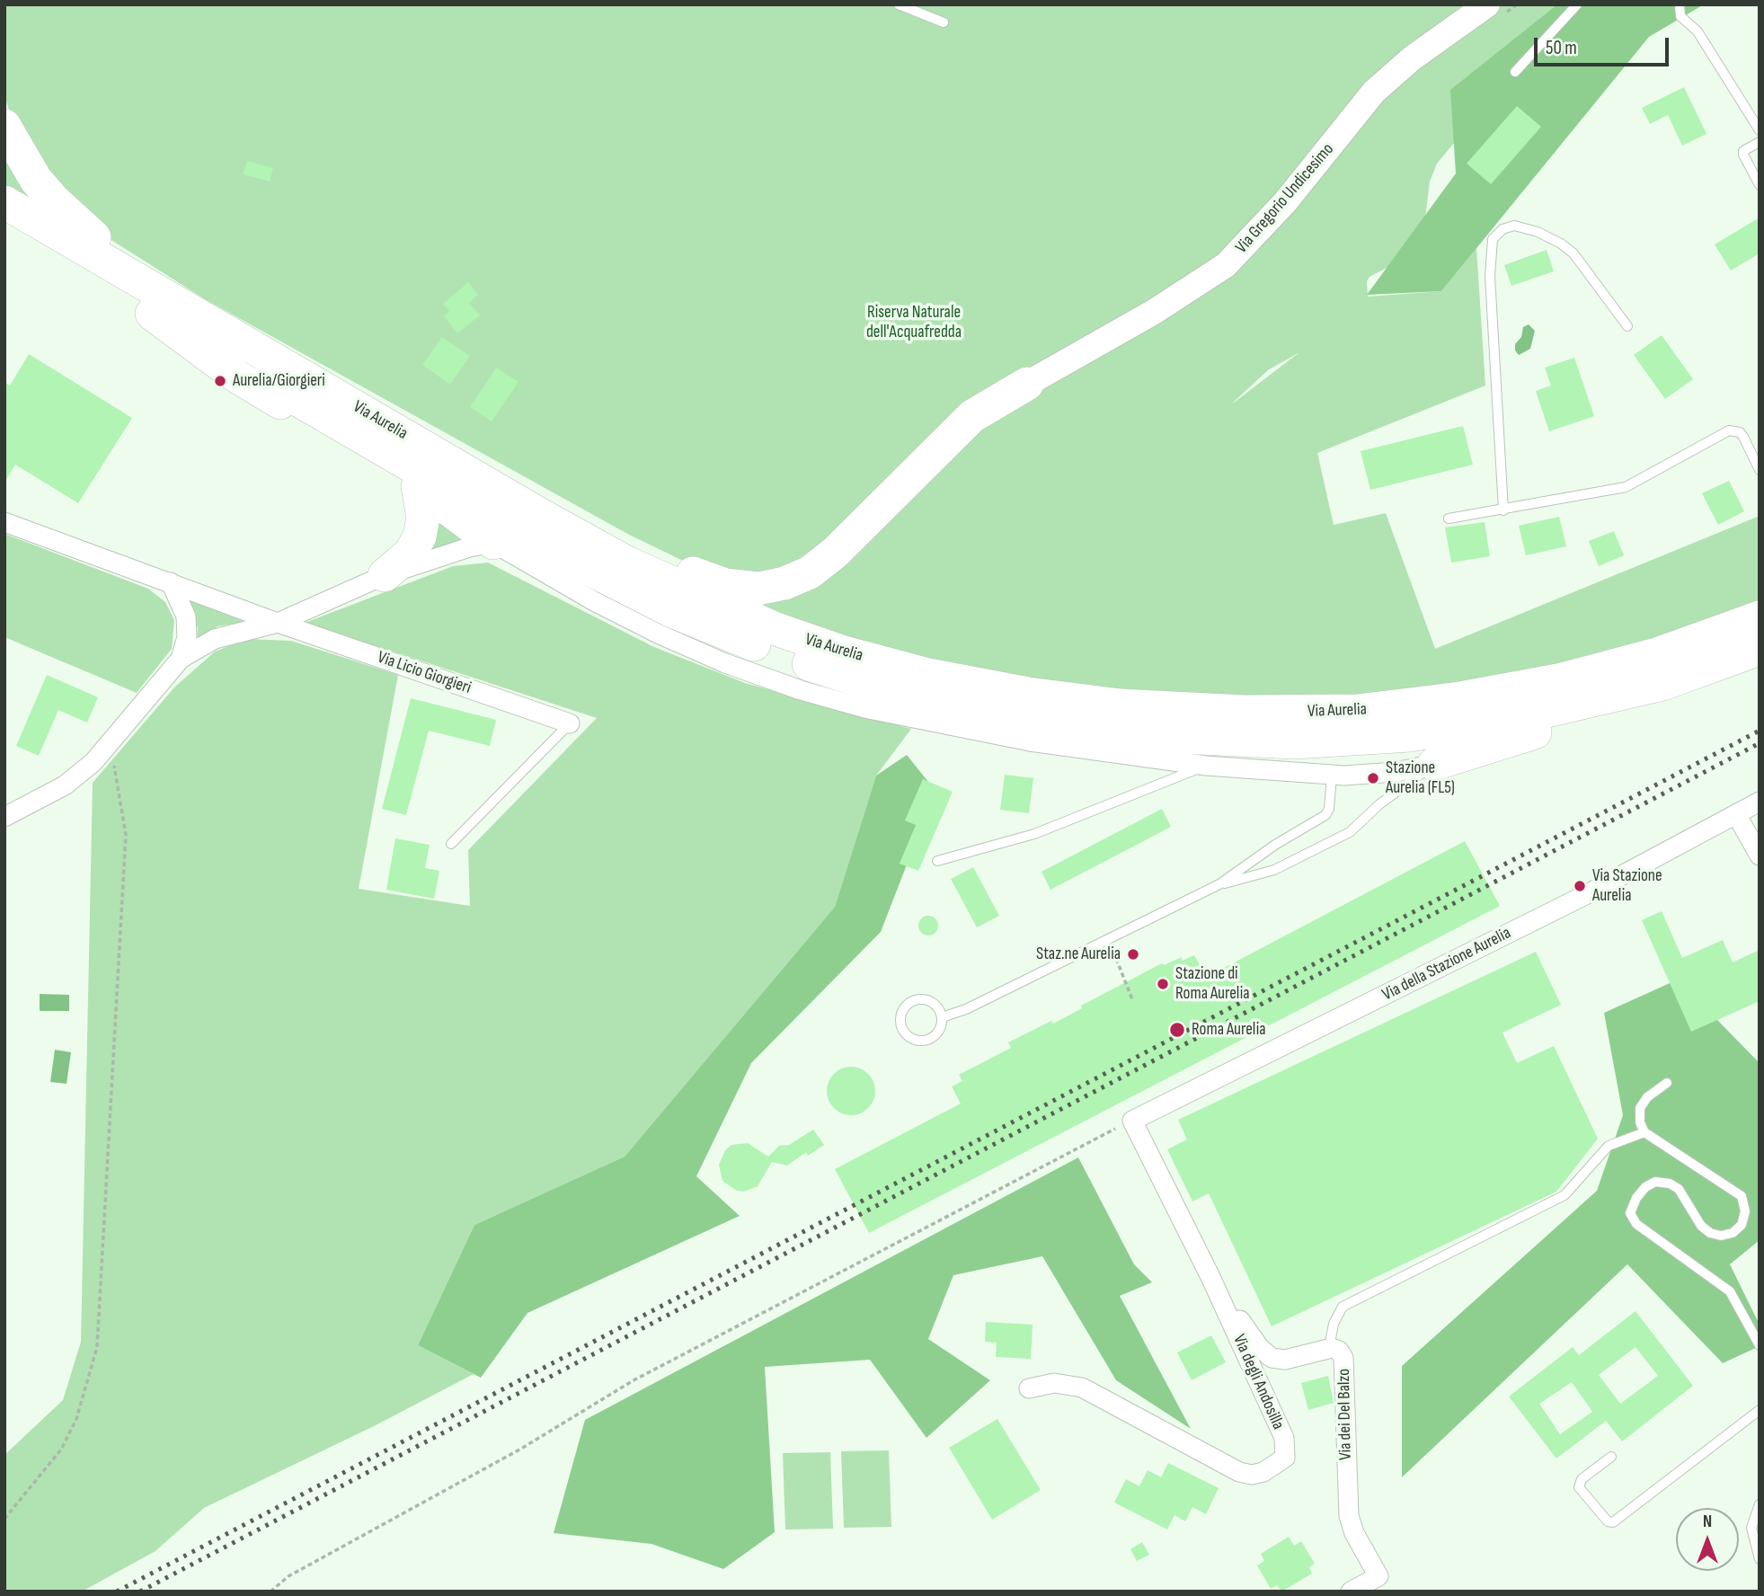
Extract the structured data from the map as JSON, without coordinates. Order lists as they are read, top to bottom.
{
  "streets": {
    "highway": ["Via Aurelia"],
    "street": [
      "Via Gregorio Undicesimo",
      "Via Licio Giorgieri",
      "Via della Stazione Aurelia",
      "Via degli Andosilla",
      "Via dei Del Balzo"
    ]
  },
  "crossings": [
    ["Via della Stazione Aurelia", "Via degli Andosilla"],
    ["Via degli Andosilla", "Via dei Del Balzo"]
  ],
  "parks": ["Riserva Naturale dell'Acquafredda"],
  "places": [
    "Aurelia/Giorgieri",
    "Stazione Aurelia (FL5)",
    "Via Stazione Aurelia",
    "Staz.ne Aurelia",
    "Stazione di Roma Aurelia",
    "Roma Aurelia"
  ],
  "scale_bar": "50 m",
  "north": "top"
}
